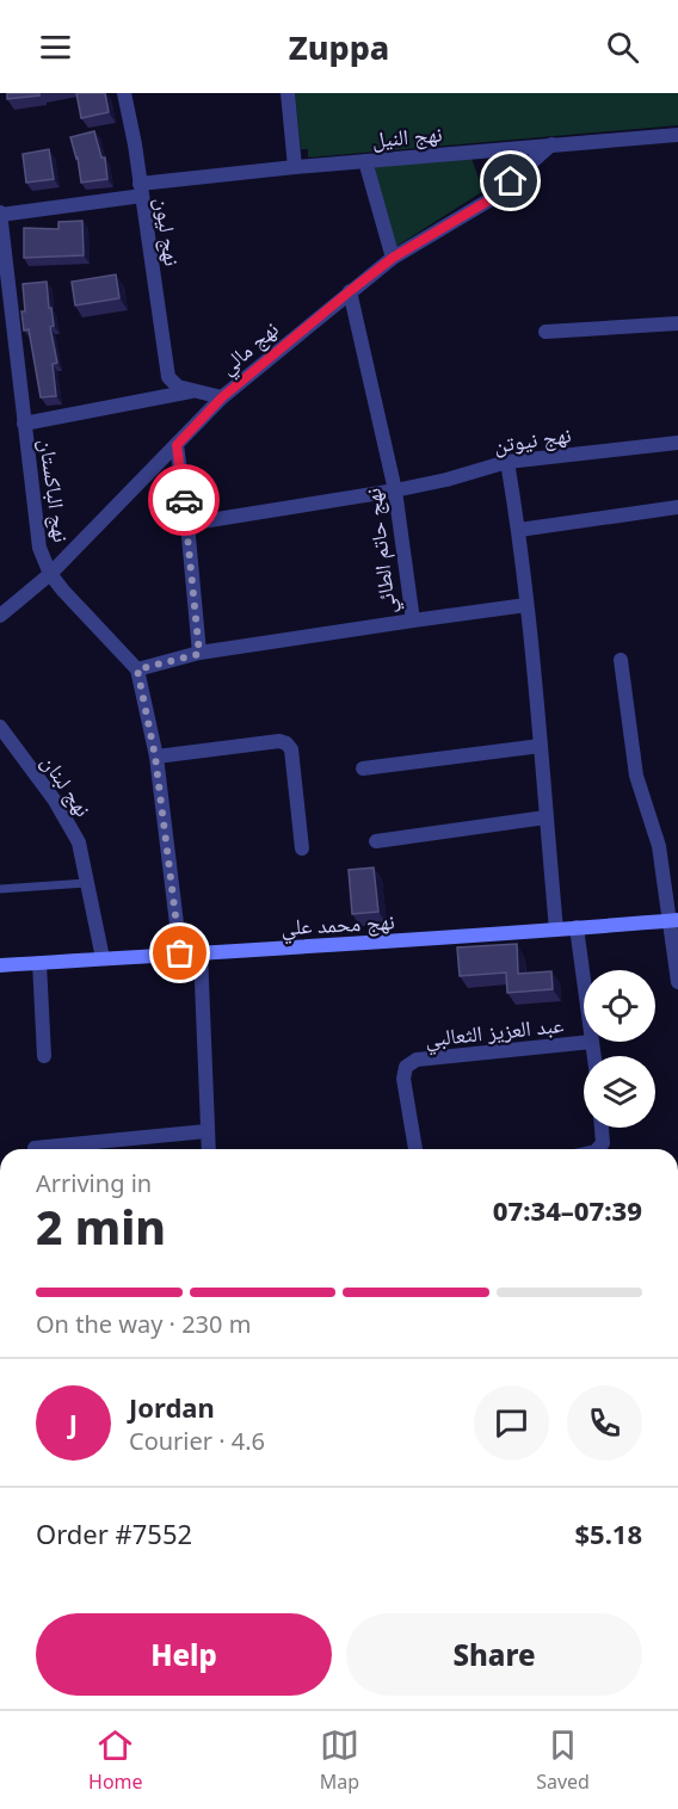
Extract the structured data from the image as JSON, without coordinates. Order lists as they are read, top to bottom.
{
  "streets": {
    "street": [
      "نهج النيل",
      "نهج ليون",
      "نهج مالي",
      "نهج نيوتن",
      "نهج الباكستان",
      "نهج حاتم الطائي",
      "نهج لبنان",
      "نهج محمد علي",
      "عبد العزيز الثعالبي"
    ]
  },
  "crossings": [
    ["نهج النيل", "نهج ليون"],
    ["نهج النيل", "نهج مالي"],
    ["نهج النيل", "نهج الباكستان"],
    ["نهج مالي", "نهج الباكستان"],
    ["نهج مالي", "نهج حاتم الطائي"],
    ["نهج نيوتن", "نهج حاتم الطائي"],
    ["نهج الباكستان", "نهج حاتم الطائي"],
    ["نهج لبنان", "نهج محمد علي"]
  ],
  "page": {
    "header": "Zuppa",
    "heading": ["2 min", "Arriving in", "07:34–07:39"],
    "panel": [
      "Jordan",
      "Courier · 4.6",
      "Order #7552",
      "$5.18"
    ],
    "bar": "On the way · 230 m",
    "round": "J",
    "buttons": ["Help", "Share"],
    "tabs": ["Home", "Map", "Saved"]
  }
}
